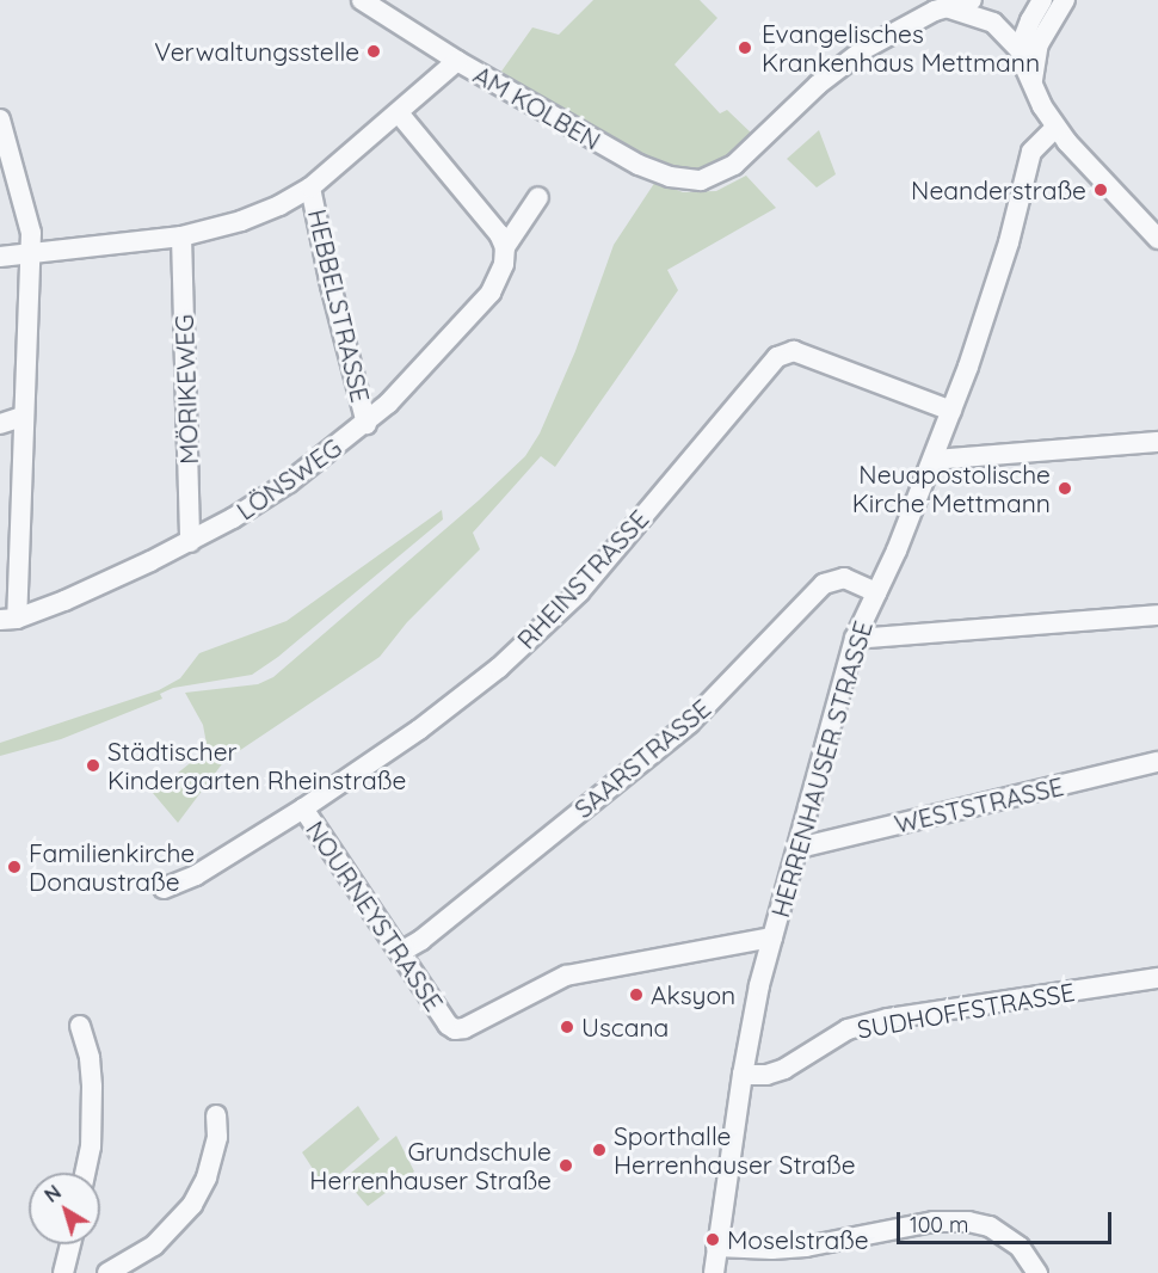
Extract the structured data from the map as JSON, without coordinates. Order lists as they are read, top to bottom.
{
  "streets": {
    "street": [
      "AM KOLBEN",
      "HEBBELSTRASSE",
      "MÖRIKEWEG",
      "LÖNSWEG",
      "RHEINSTRASSE",
      "SAARSTRASSE",
      "HERRENHAUSER STRASSE",
      "WESTSTRASSE",
      "NOURNEYSTRASSE",
      "SUDHOFFSTRASSE"
    ]
  },
  "crossings": [
    ["HEBBELSTRASSE", "LÖNSWEG"],
    ["MÖRIKEWEG", "LÖNSWEG"],
    ["RHEINSTRASSE", "HERRENHAUSER STRASSE"],
    ["RHEINSTRASSE", "NOURNEYSTRASSE"],
    ["SAARSTRASSE", "HERRENHAUSER STRASSE"],
    ["SAARSTRASSE", "NOURNEYSTRASSE"],
    ["HERRENHAUSER STRASSE", "WESTSTRASSE"],
    ["HERRENHAUSER STRASSE", "NOURNEYSTRASSE"],
    ["HERRENHAUSER STRASSE", "SUDHOFFSTRASSE"]
  ],
  "places": [
    "Evangelisches Krankenhaus Mettmann",
    "Verwaltungsstelle",
    "Neanderstraße",
    "Neuapostolische Kirche Mettmann",
    "Städtischer Kindergarten Rheinstraße",
    "Familienkirche Donaustraße",
    "Aksyon",
    "Uscana",
    "Sporthalle Herrenhauser Straße",
    "Grundschule Herrenhauser Straße",
    "Moselstraße"
  ],
  "scale_bar": "100 m",
  "north": "top left"
}
